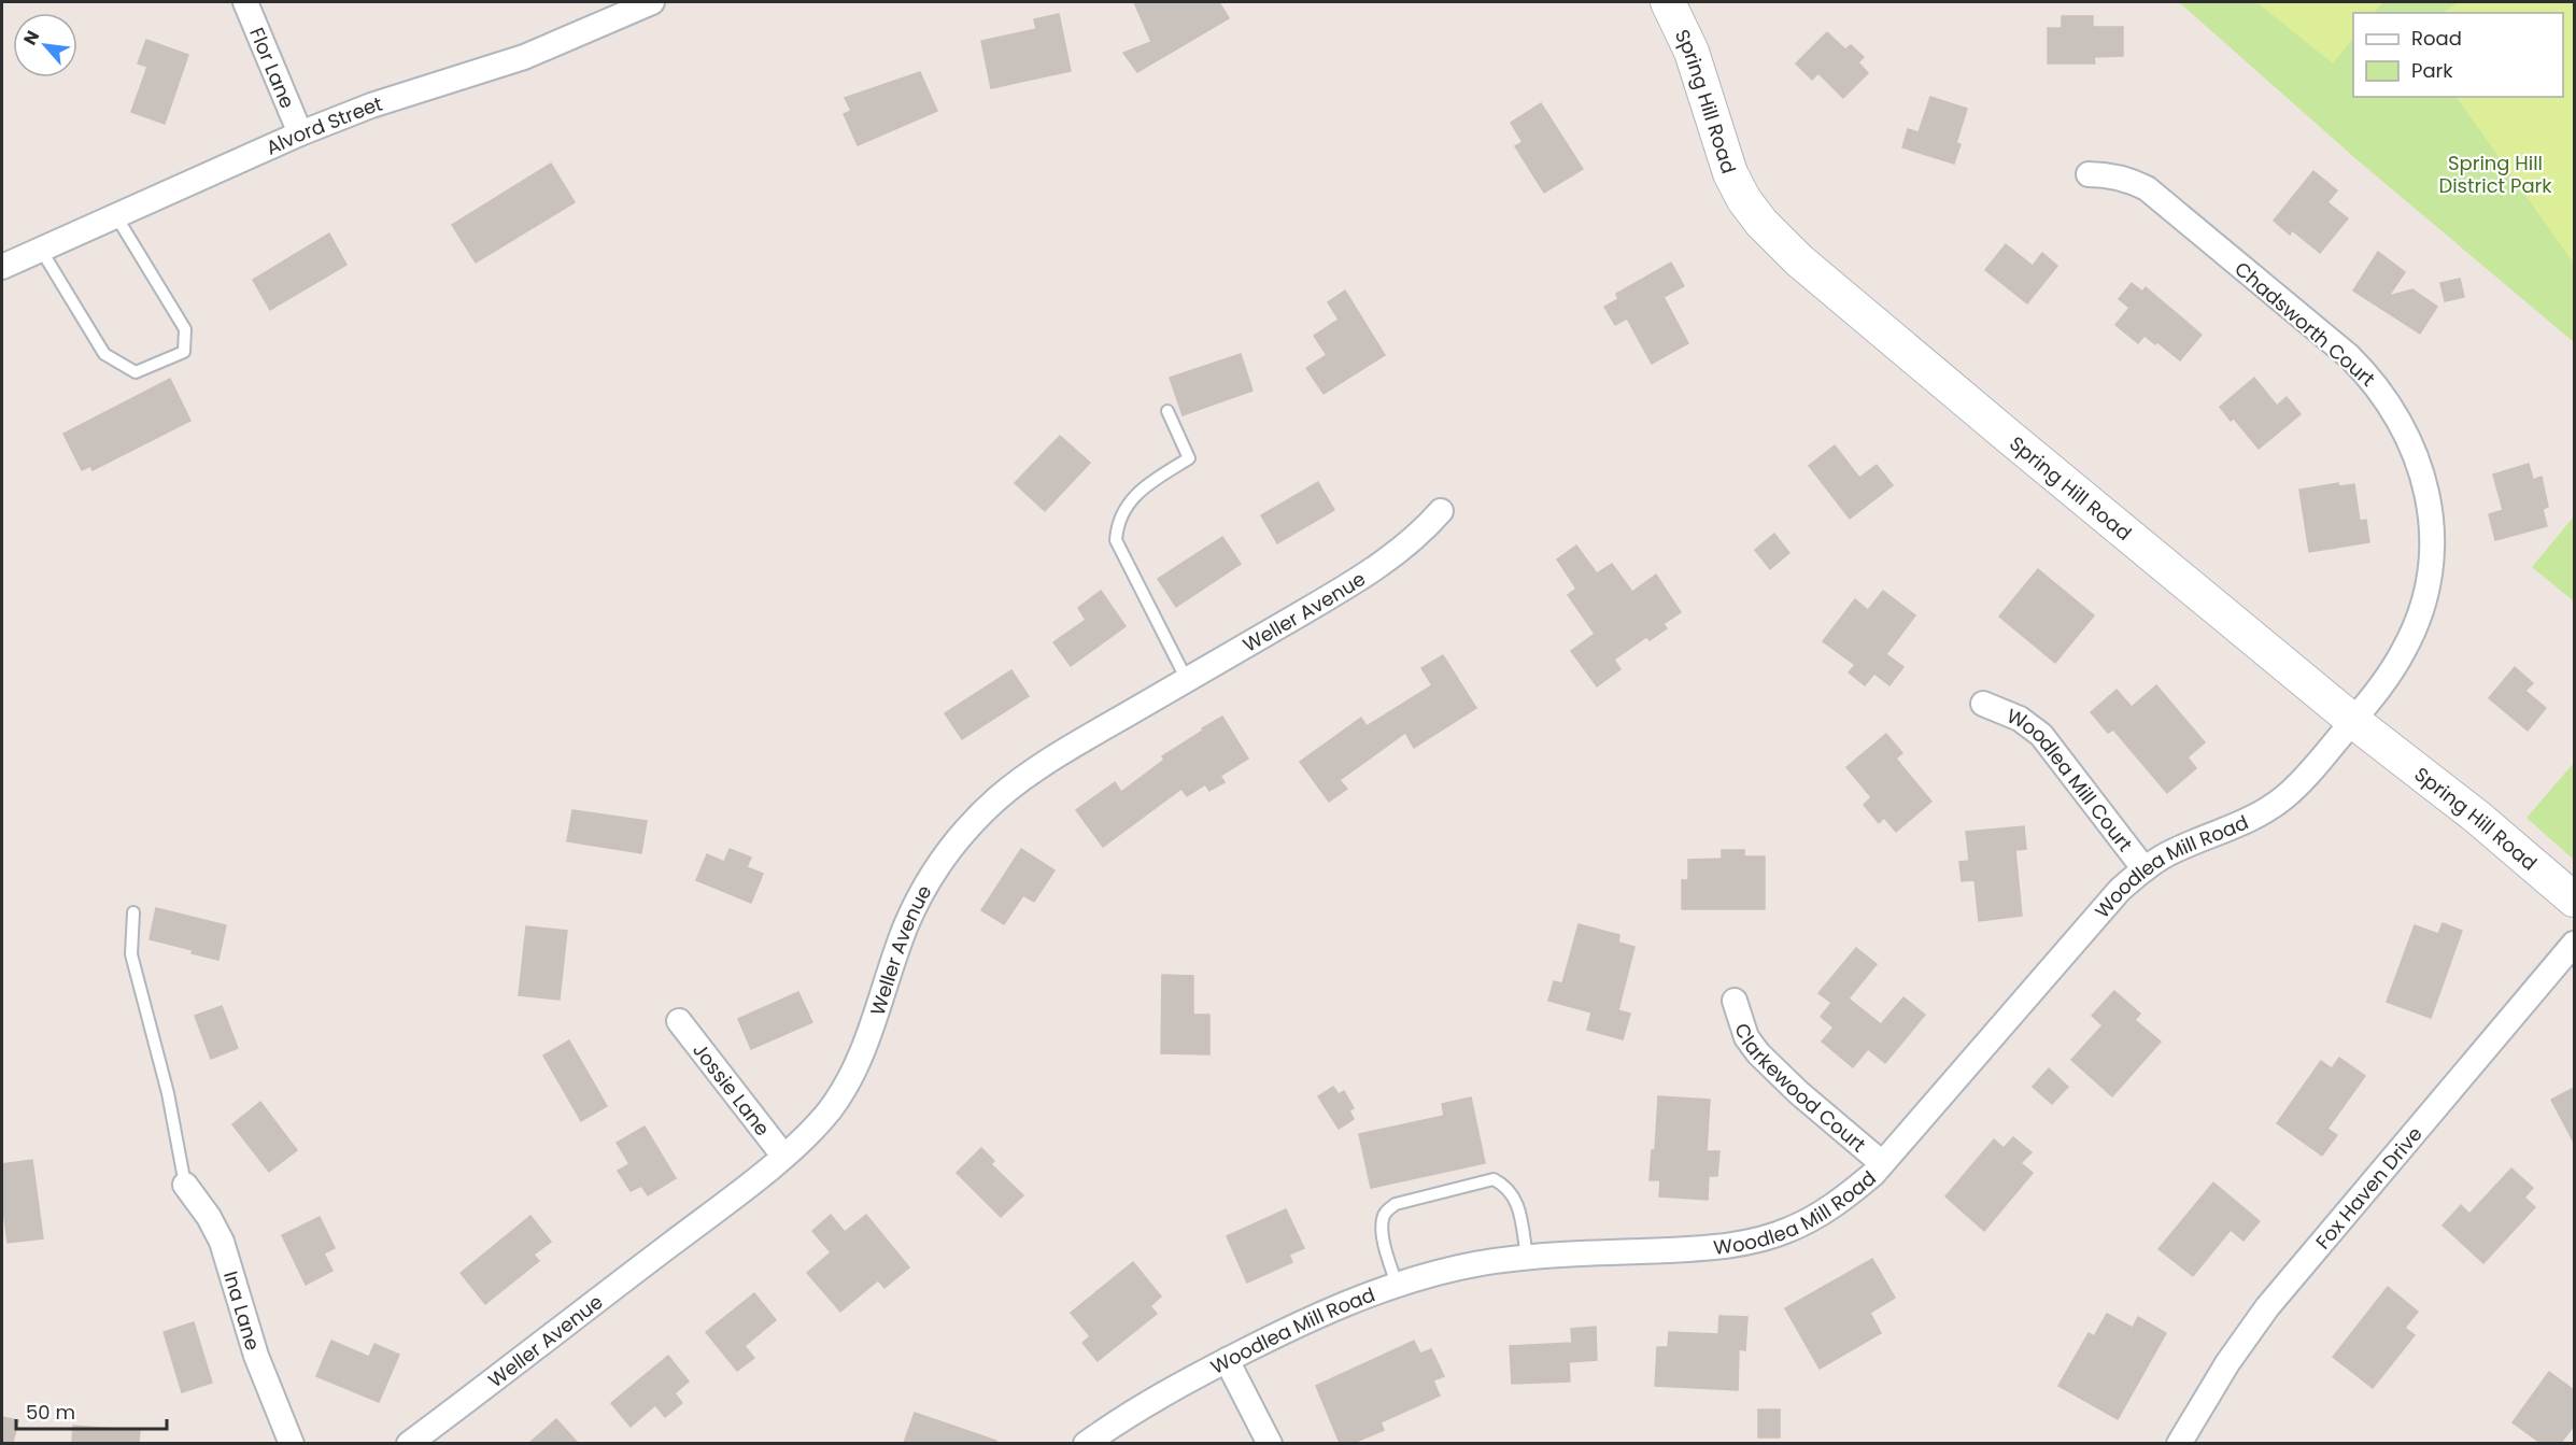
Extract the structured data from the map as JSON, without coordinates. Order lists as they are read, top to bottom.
{
  "streets": {
    "main road": ["Spring Hill Road"],
    "street": [
      "Flor Lane",
      "Alvord Street",
      "Chadsworth Court",
      "Weller Avenue",
      "Woodlea Mill Court",
      "Woodlea Mill Road",
      "Clarkewood Court",
      "Jossie Lane",
      "Fox Haven Drive",
      "Ina Lane"
    ]
  },
  "crossings": [
    ["Flor Lane", "Alvord Street"],
    ["Spring Hill Road", "Chadsworth Court"],
    ["Spring Hill Road", "Woodlea Mill Road"],
    ["Chadsworth Court", "Woodlea Mill Road"],
    ["Weller Avenue", "Jossie Lane"],
    ["Woodlea Mill Court", "Woodlea Mill Road"],
    ["Woodlea Mill Road", "Clarkewood Court"]
  ],
  "parks": ["Spring Hill District Park"],
  "legend": ["Road", "Park"],
  "scale_bar": "50 m",
  "north": "top left"
}
